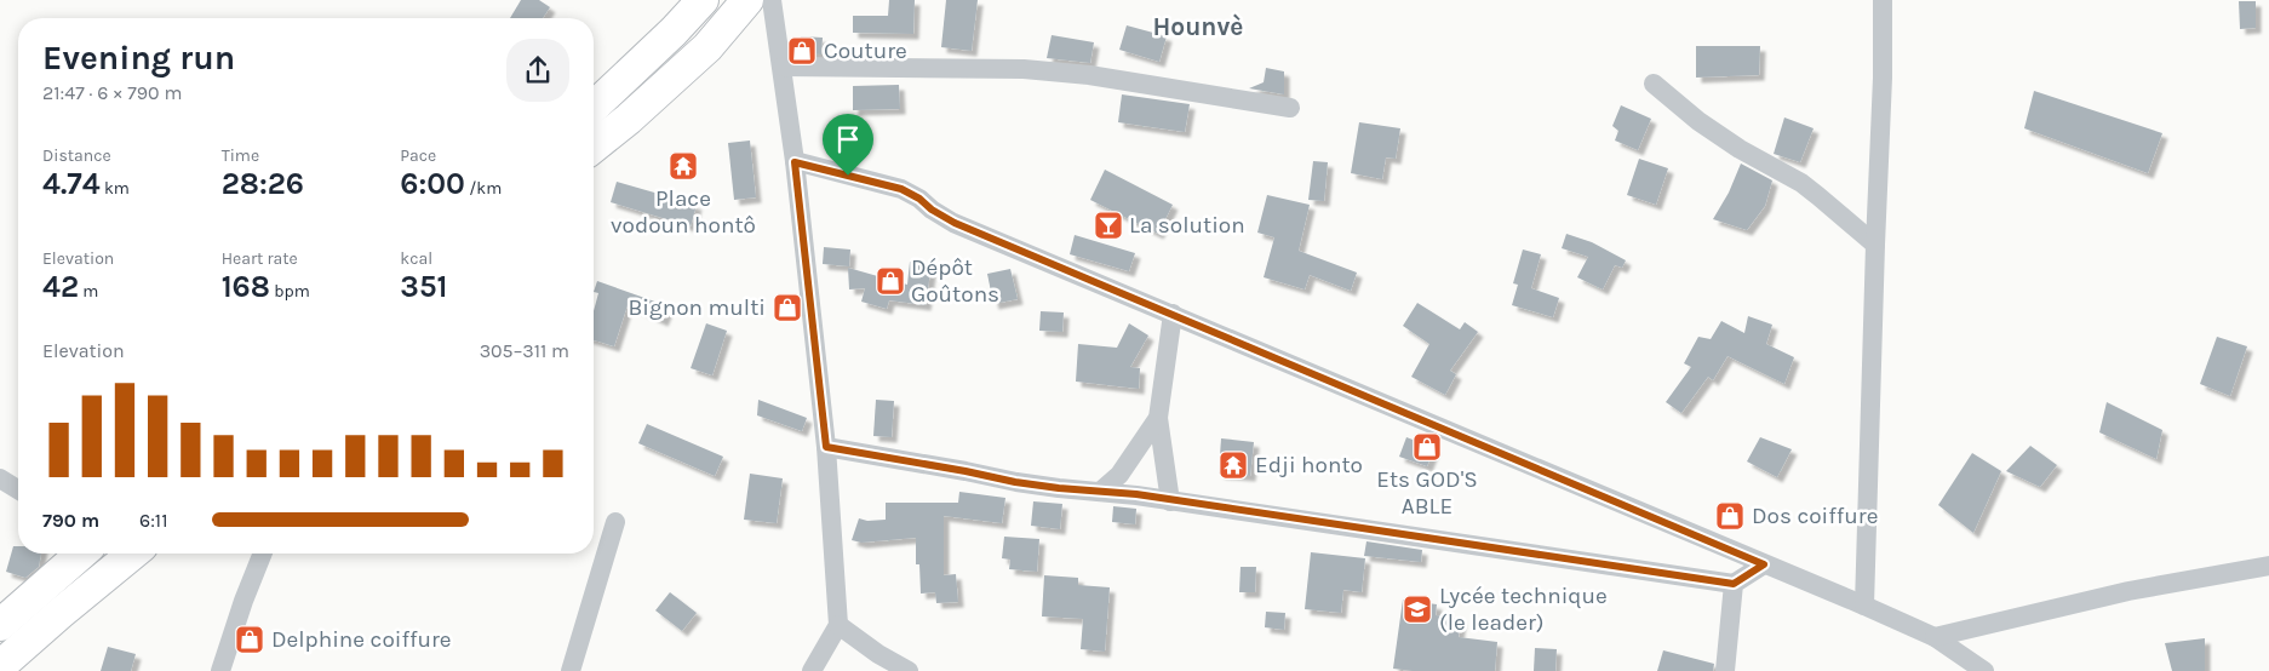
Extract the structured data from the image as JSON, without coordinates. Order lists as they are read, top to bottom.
{
  "districts": ["Hounvè"],
  "places": {
    "shop": [
      "Couture",
      "Dépôt Goûtons",
      "Bignon multi",
      "Ets GOD'S ABLE",
      "Dos coiffure",
      "Delphine coiffure"
    ],
    "temple": ["Place vodoun hontô", "Edji honto"],
    "bar": ["La solution"],
    "school or university": ["Lycée technique (le leader)"]
  },
  "page": {
    "heading": ["Evening run", "21:47 · 6 × 790 m"],
    "stats": [
      ["Distance", "4.74 km"],
      ["Time", "28:26"],
      ["Pace", "6:00 /km"],
      ["Elevation", "42 m"],
      ["Heart rate", "168 bpm"],
      ["kcal", "351"]
    ],
    "chart": ["Elevation", "305–311 m"],
    "list": [
      {
        "name": "790 m",
        "note": "6:11"
      }
    ]
  }
}
